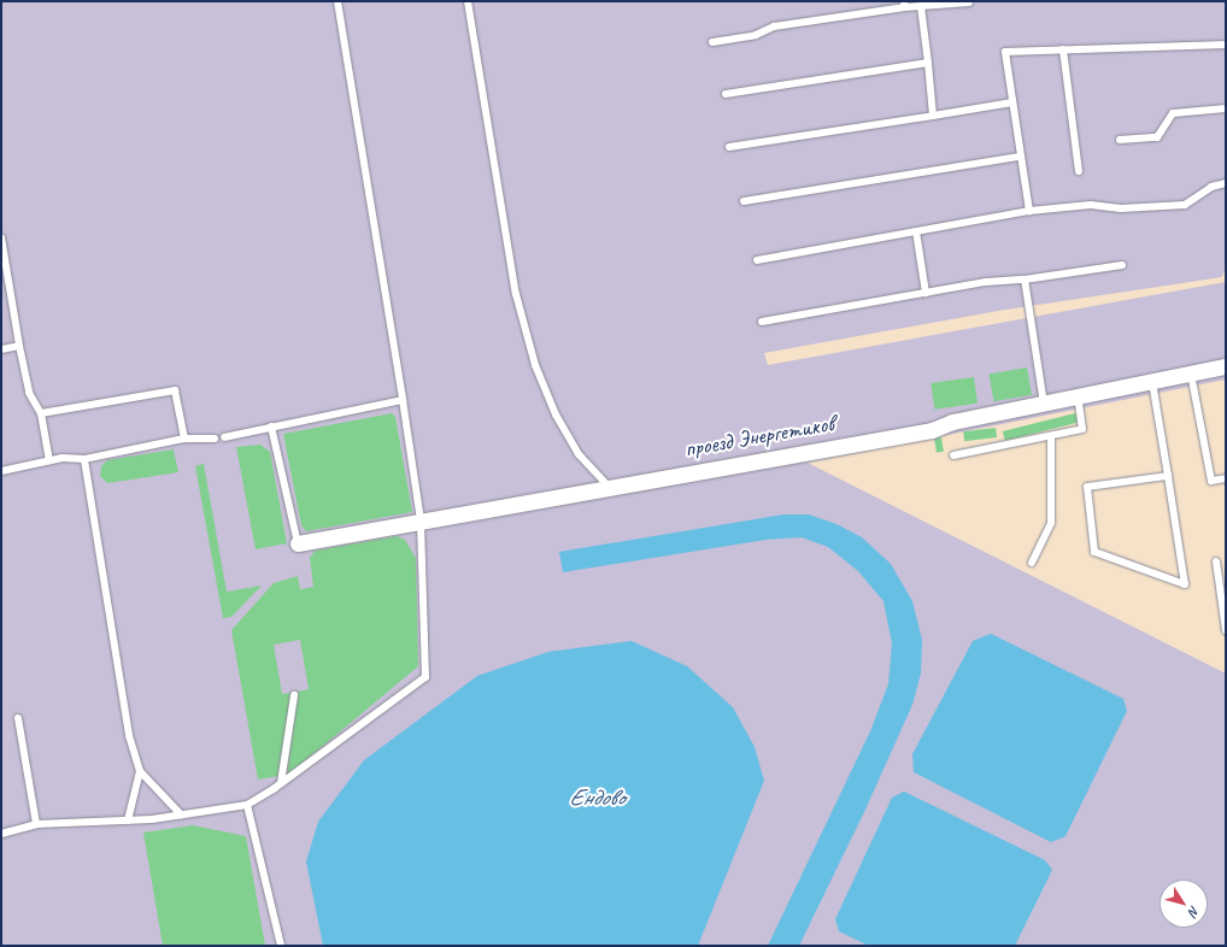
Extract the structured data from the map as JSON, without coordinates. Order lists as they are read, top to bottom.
{
  "streets": {
    "street": ["проезд Энергетиков"]
  },
  "water": ["Ендово"],
  "north": "bottom right"
}
